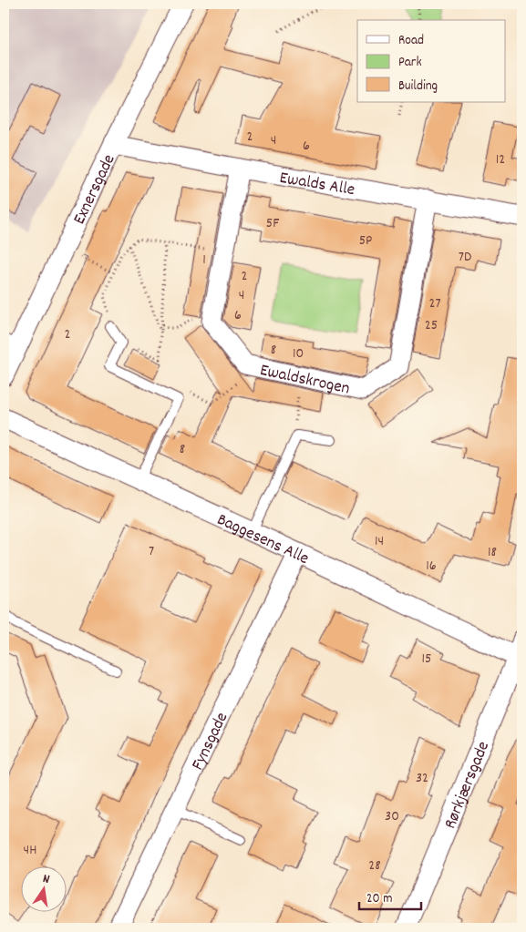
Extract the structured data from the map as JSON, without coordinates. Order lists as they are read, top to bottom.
{
  "streets": {
    "street": [
      "Ewalds Alle",
      "Exnersgade",
      "Ewaldskrogen",
      "Baggesens Alle",
      "Fynsgade",
      "Rørkjærsgade"
    ]
  },
  "crossings": [
    ["Ewalds Alle", "Exnersgade"],
    ["Ewalds Alle", "Ewaldskrogen"],
    ["Baggesens Alle", "Fynsgade"],
    ["Baggesens Alle", "Rørkjærsgade"]
  ],
  "house_numbers": [
    "2",
    "4",
    "6",
    "12",
    "5F",
    "5P",
    "7D",
    "1",
    "2",
    "4",
    "27",
    "6",
    "25",
    "2",
    "8",
    "10",
    "8",
    "14",
    "7",
    "18",
    "16",
    "15",
    "32",
    "30",
    "4H",
    "28"
  ],
  "legend": ["Road", "Park", "Building"],
  "scale_bar": "20 m",
  "north": "top"
}
